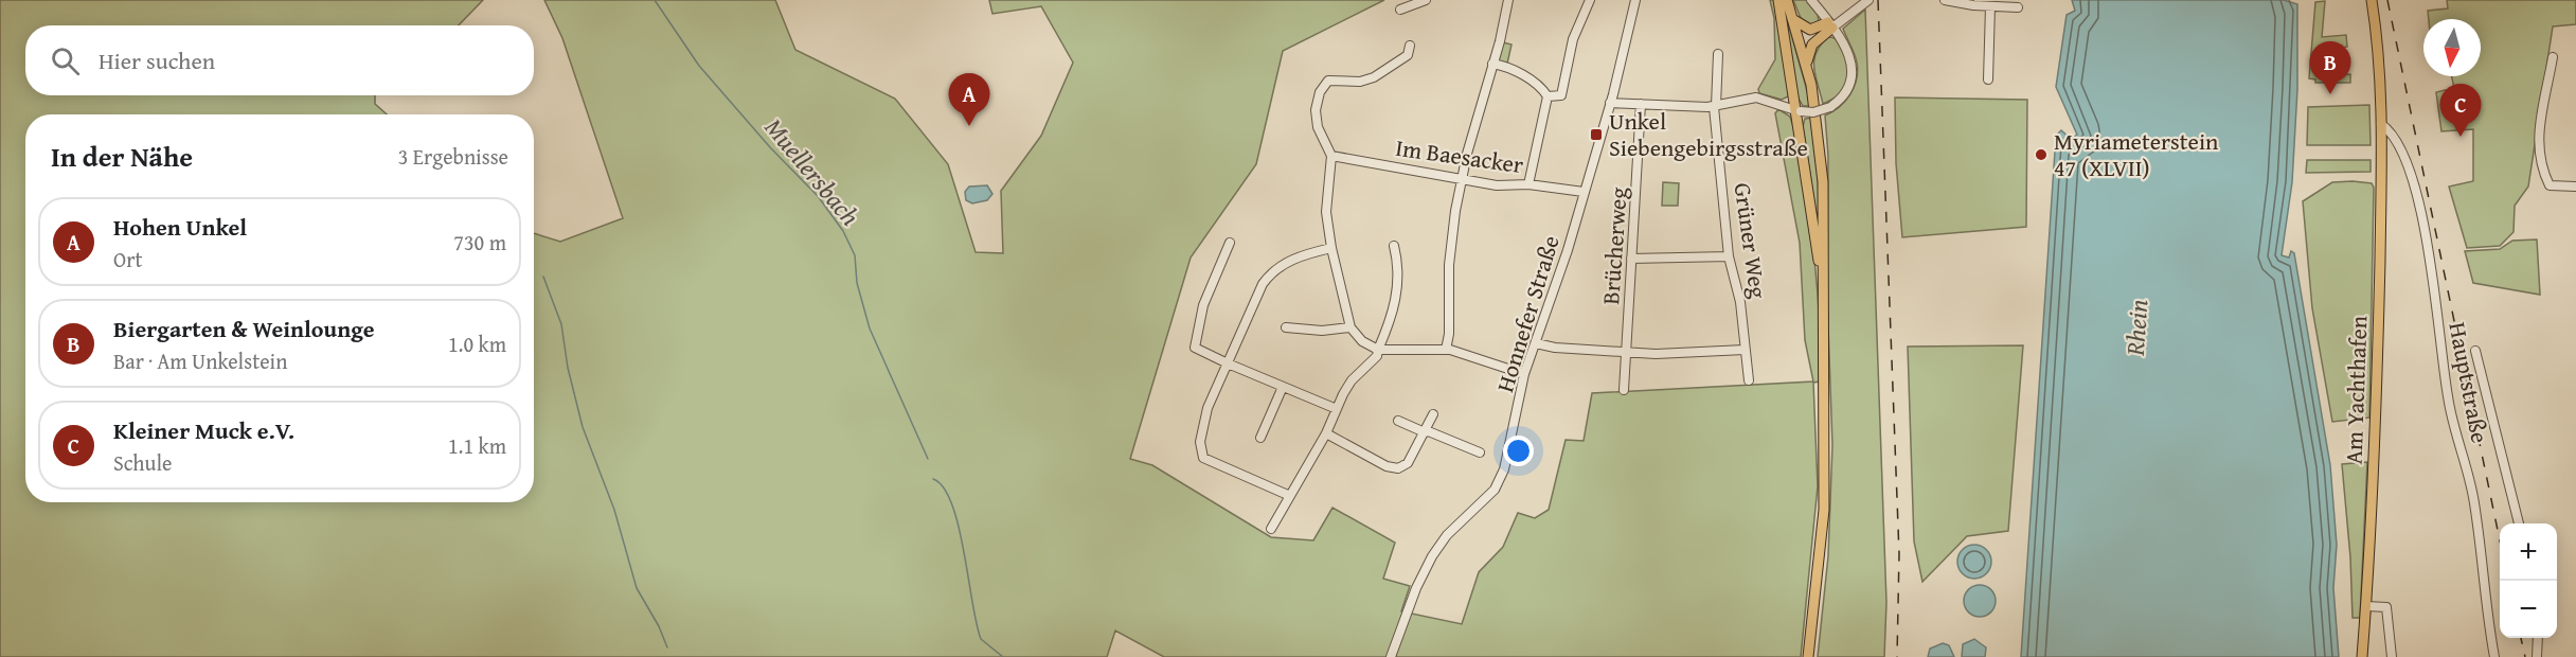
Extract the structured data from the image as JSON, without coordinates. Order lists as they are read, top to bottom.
{
  "streets": {
    "main road": ["Am Yachthafen"],
    "street": [
      "Im Baesacker",
      "Grüner Weg",
      "Brücherweg",
      "Honnefer Straße",
      "Hauptstraße"
    ]
  },
  "crossings": [
    ["Im Baesacker", "Honnefer Straße"],
    ["Hauptstraße", "Am Yachthafen"]
  ],
  "water": ["Muellersbach", "Rhein"],
  "places": {
    "transit": ["Unkel Siebengebirgsstraße"],
    "other": ["Myriameterstein 47 (XLVII)"]
  },
  "north": "bottom",
  "page": {
    "search": "Hier suchen",
    "pins": ["B", "A", "C"],
    "heading": ["In der Nähe", "3 Ergebnisse"],
    "list": [
      {
        "mark": "A",
        "name": "Hohen Unkel",
        "note": "Ort",
        "value": "730 m"
      },
      {
        "mark": "B",
        "name": "Biergarten & Weinlounge",
        "note": "Bar · Am Unkelstein",
        "value": "1.0 km"
      },
      {
        "mark": "C",
        "name": "Kleiner Muck e.V.",
        "note": "Schule",
        "value": "1.1 km"
      }
    ],
    "map_buttons": ["+", "−"]
  }
}
